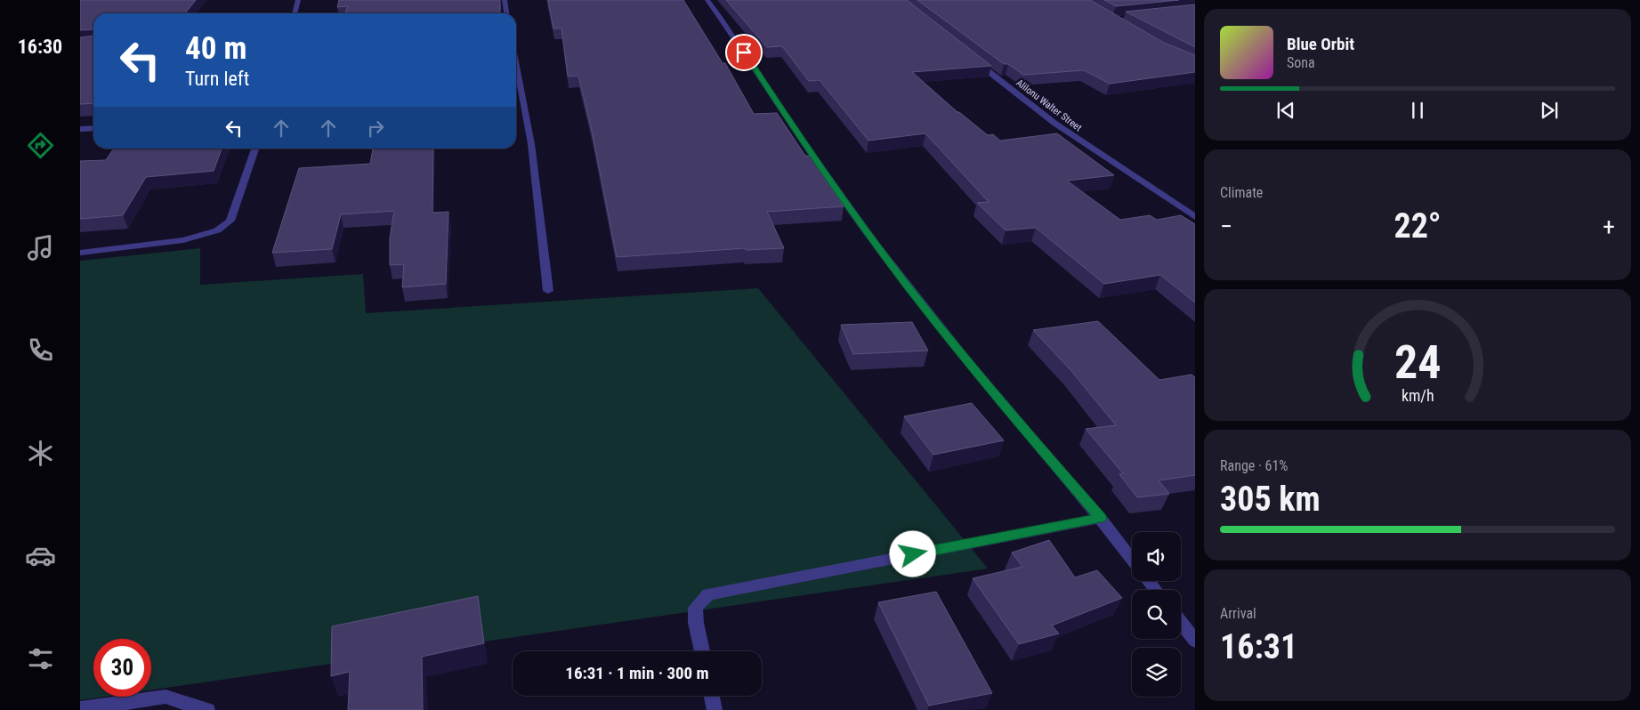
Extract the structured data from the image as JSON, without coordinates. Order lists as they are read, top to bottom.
{
  "streets": {
    "street": ["Alilonu Walter Street"]
  },
  "page": {
    "tabs": "16:30",
    "turn": ["40 m", "Turn left"],
    "song": ["Blue Orbit", "Sona"],
    "tile": [
      "Climate",
      ["Range · 61%", "305 km"],
      ["Arrival", "16:31"]
    ],
    "heat": ["−", "22°", "+"],
    "limit": "30",
    "trip": "16:31 · 1 min · 300 m",
    "gauge": ["24", "km/h"]
  }
}
